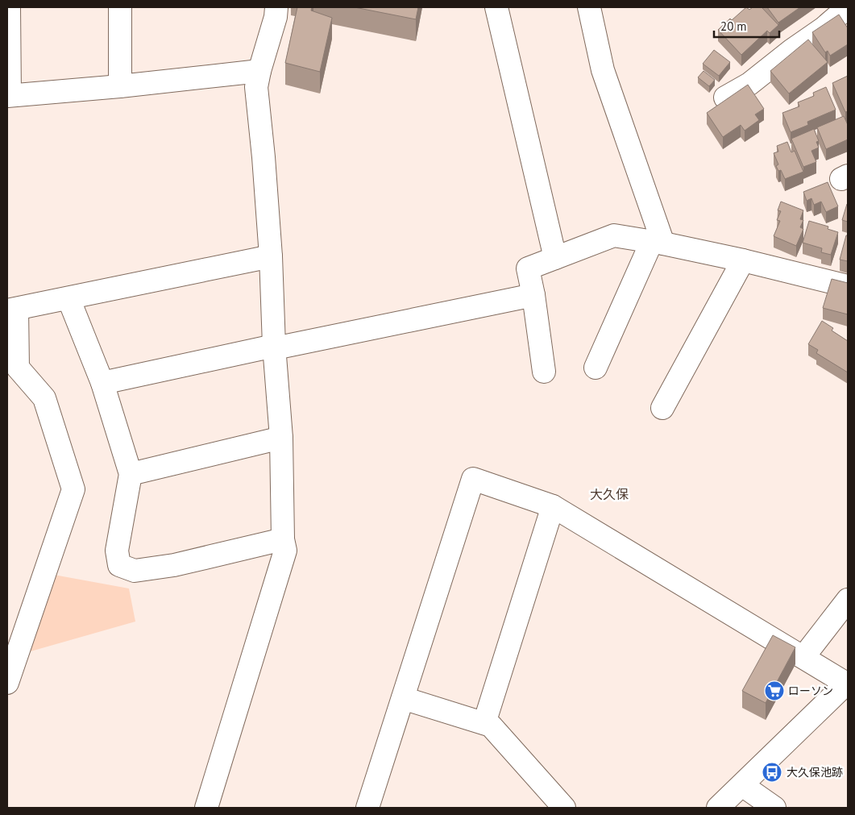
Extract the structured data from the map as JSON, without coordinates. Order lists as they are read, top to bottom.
{
  "districts": ["大久保"],
  "places": {
    "supermarket": ["ローソン"],
    "bus stop": ["大久保池跡"]
  },
  "scale_bar": "20 m"
}
